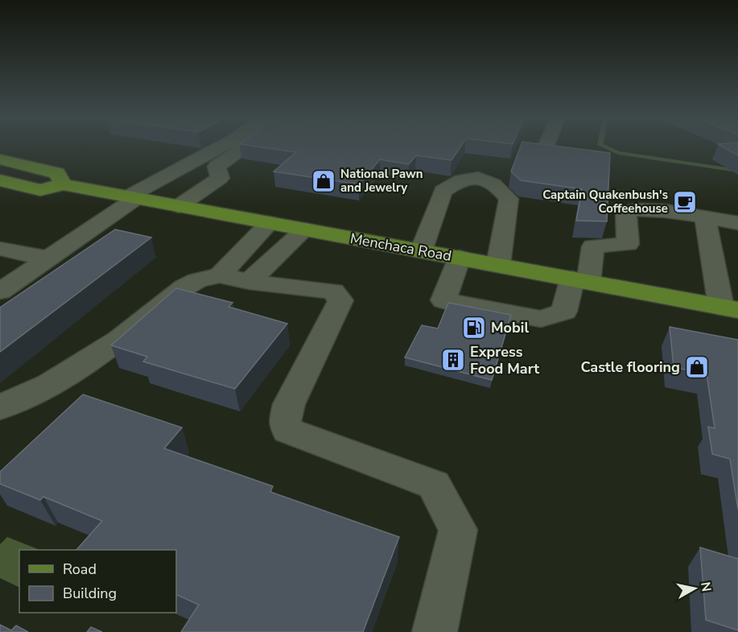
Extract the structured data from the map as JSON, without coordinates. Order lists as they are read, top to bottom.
{
  "streets": {
    "main road": ["Menchaca Road"]
  },
  "places": {
    "shop": ["National Pawn and Jewelry", "Castle flooring"],
    "cafe": ["Captain Quakenbush's Coffeehouse"],
    "fuel station": ["Mobil"],
    "building": ["Express Food Mart"]
  },
  "legend": ["Road", "Building"],
  "north": "right"
}
